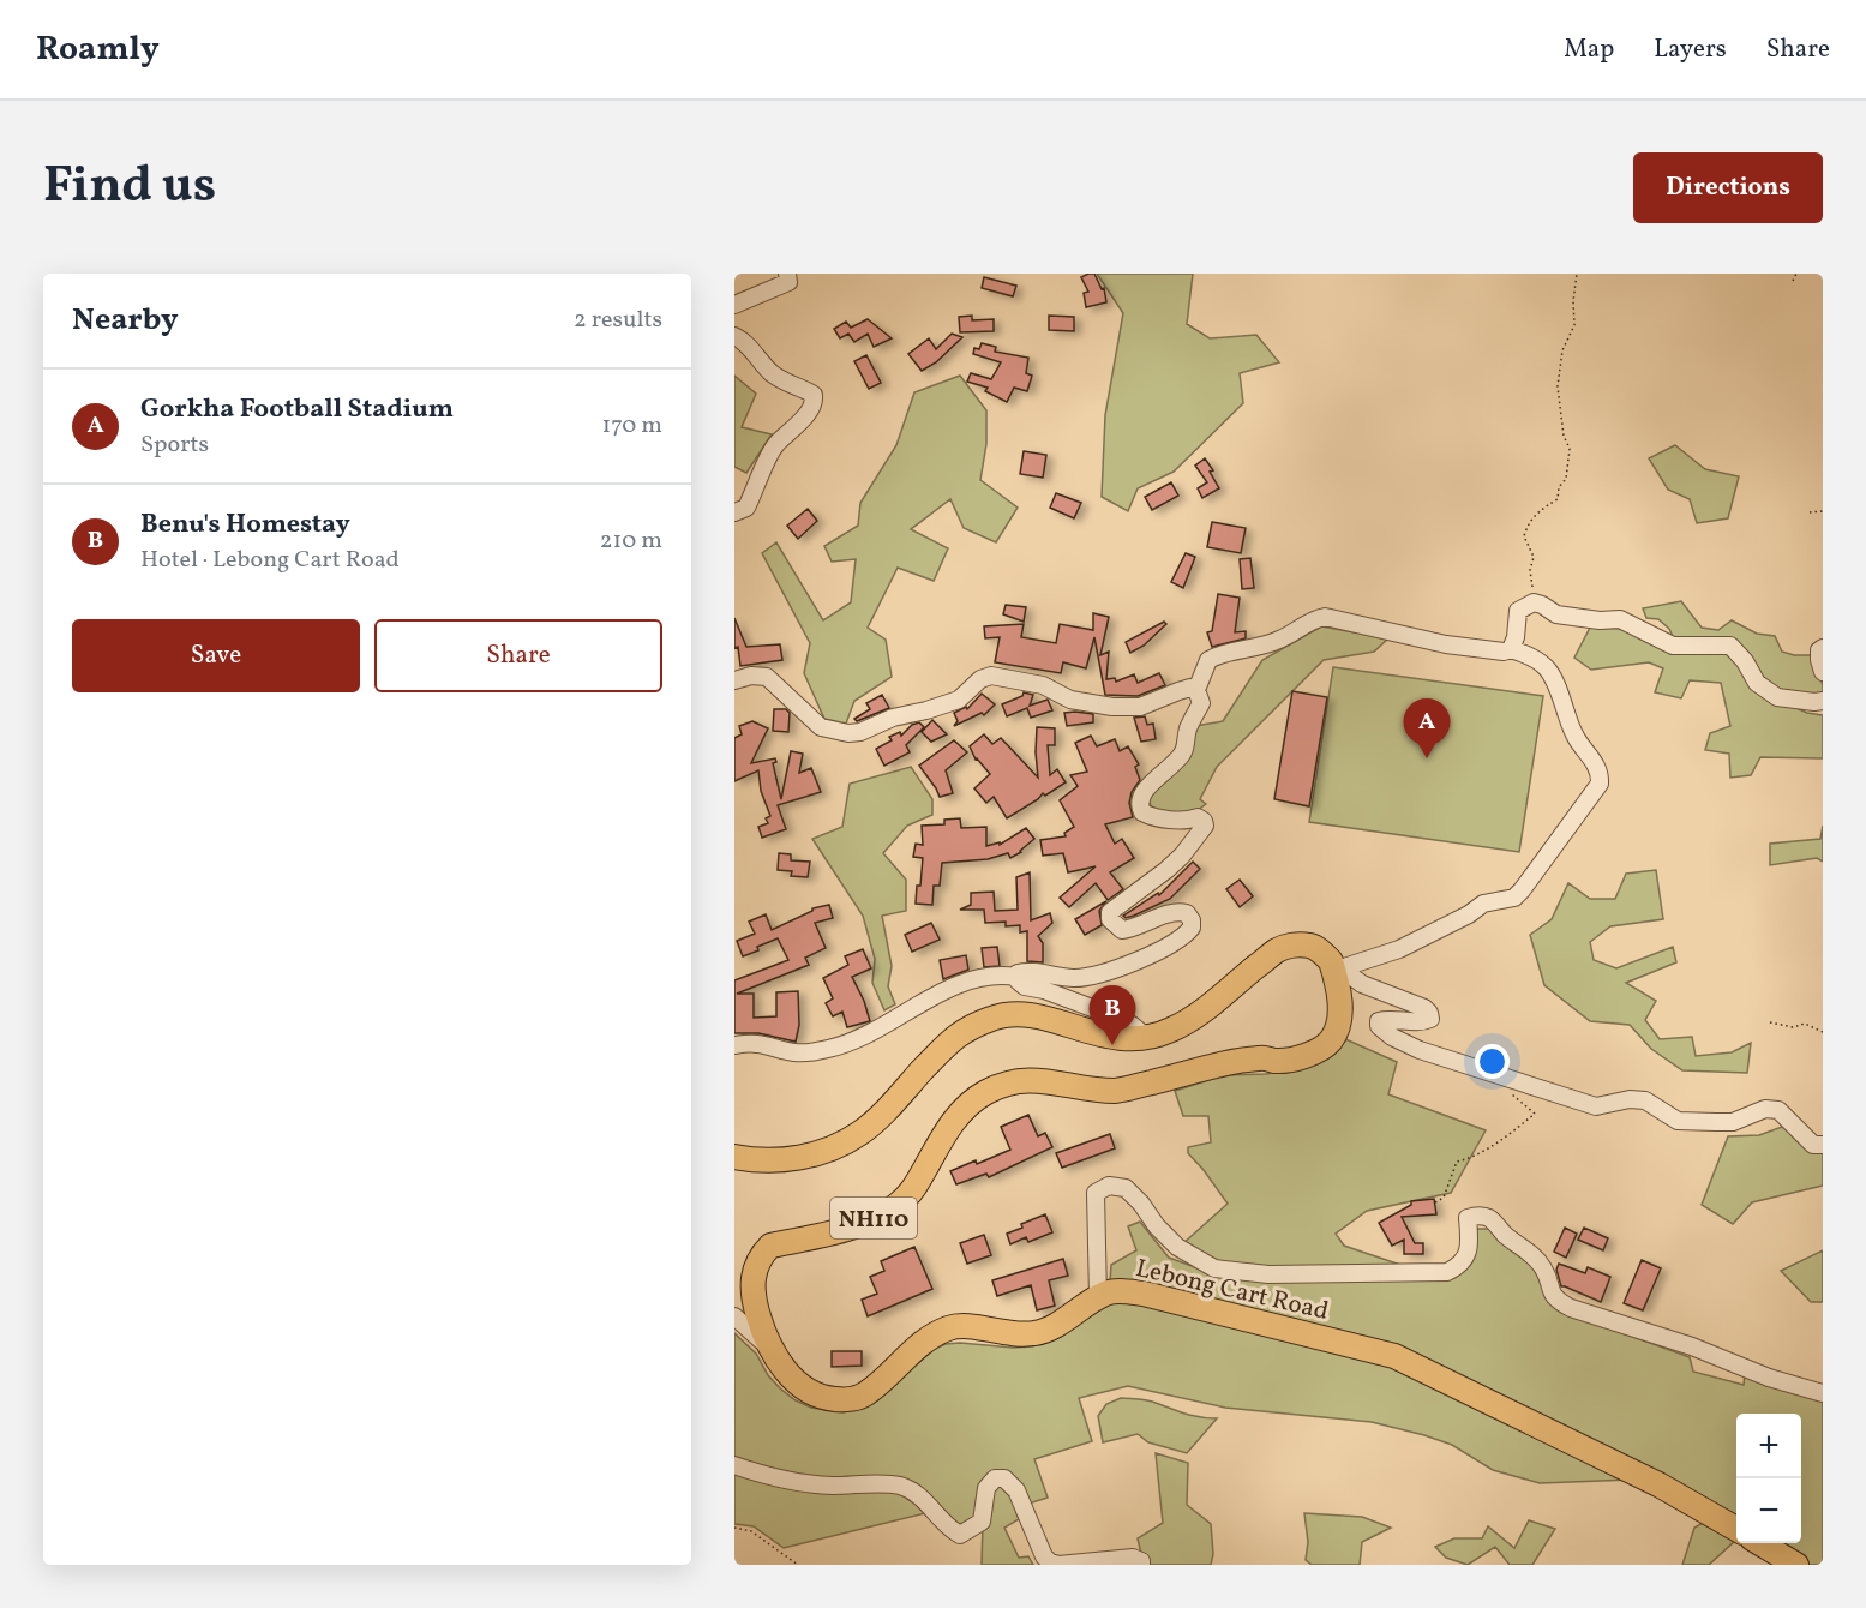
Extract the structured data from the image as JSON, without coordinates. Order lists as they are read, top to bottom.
{
  "streets": {
    "highway": ["NH110", "Lebong Cart Road"]
  },
  "page": {
    "header": "Roamly",
    "nav": ["Map", "Layers", "Share"],
    "title": "Find us",
    "buttons": [
      "Directions",
      ["Save", "Share"]
    ],
    "heading": ["Nearby", "2 results"],
    "list": [
      {
        "mark": "A",
        "name": "Gorkha Football Stadium",
        "note": "Sports",
        "value": "170 m"
      },
      {
        "mark": "B",
        "name": "Benu's Homestay",
        "note": "Hotel · Lebong Cart Road",
        "value": "210 m"
      }
    ],
    "pins": ["A", "B"],
    "map_buttons": ["+", "−"]
  }
}
